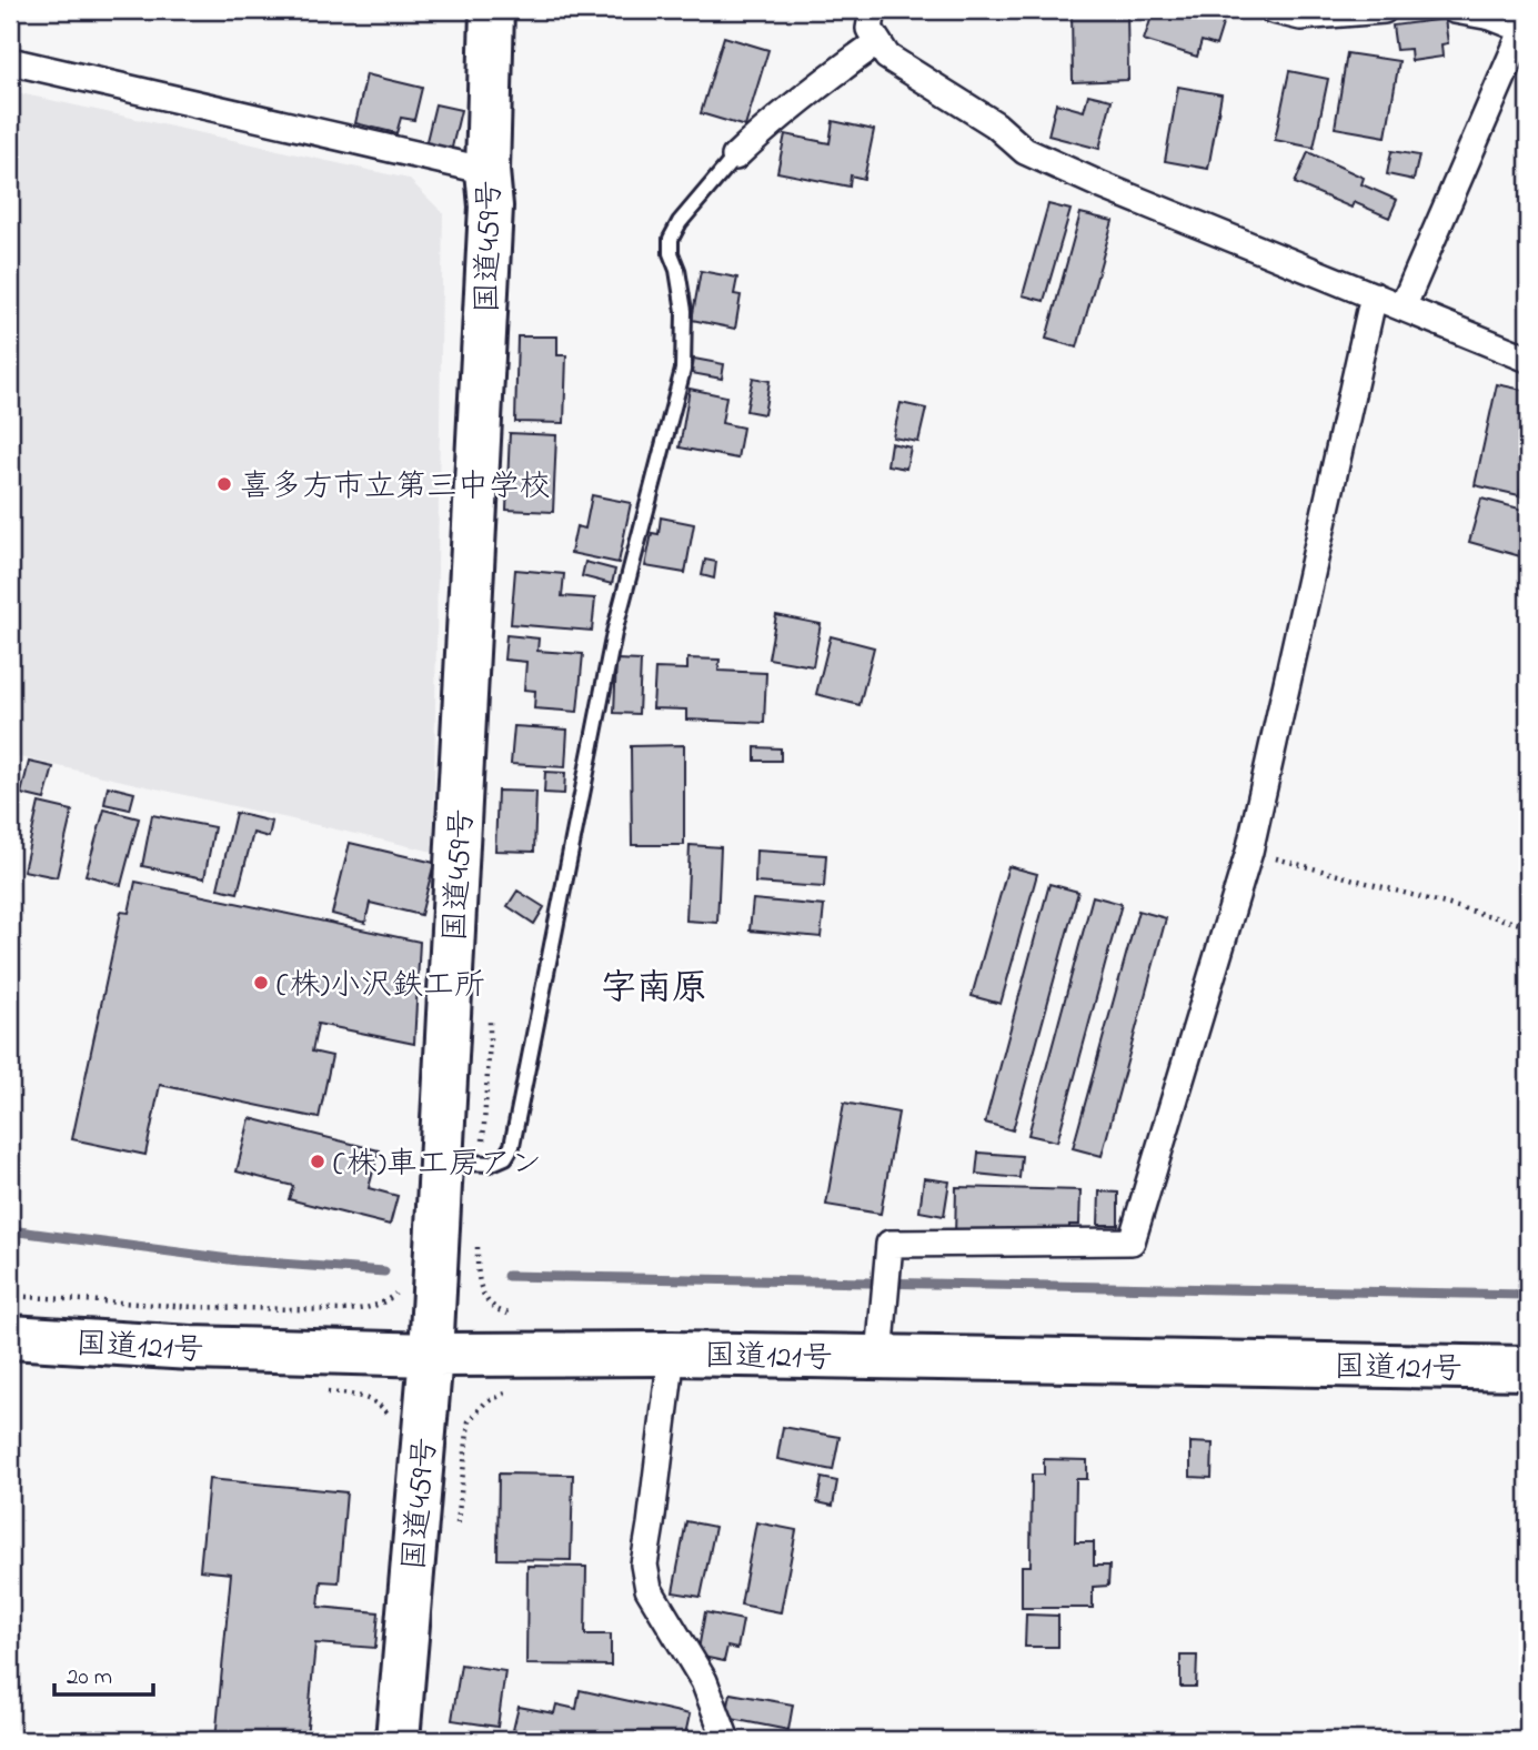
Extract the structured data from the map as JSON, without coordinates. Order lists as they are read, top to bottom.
{
  "streets": {
    "highway": ["国道459号", "国道121号"]
  },
  "crossings": [
    ["国道459号", "国道121号"]
  ],
  "districts": ["字南原"],
  "places": ["喜多方市立第三中学校", "(株)小沢鉄工所", "(株)車工房アン"],
  "scale_bar": "20 m"
}
